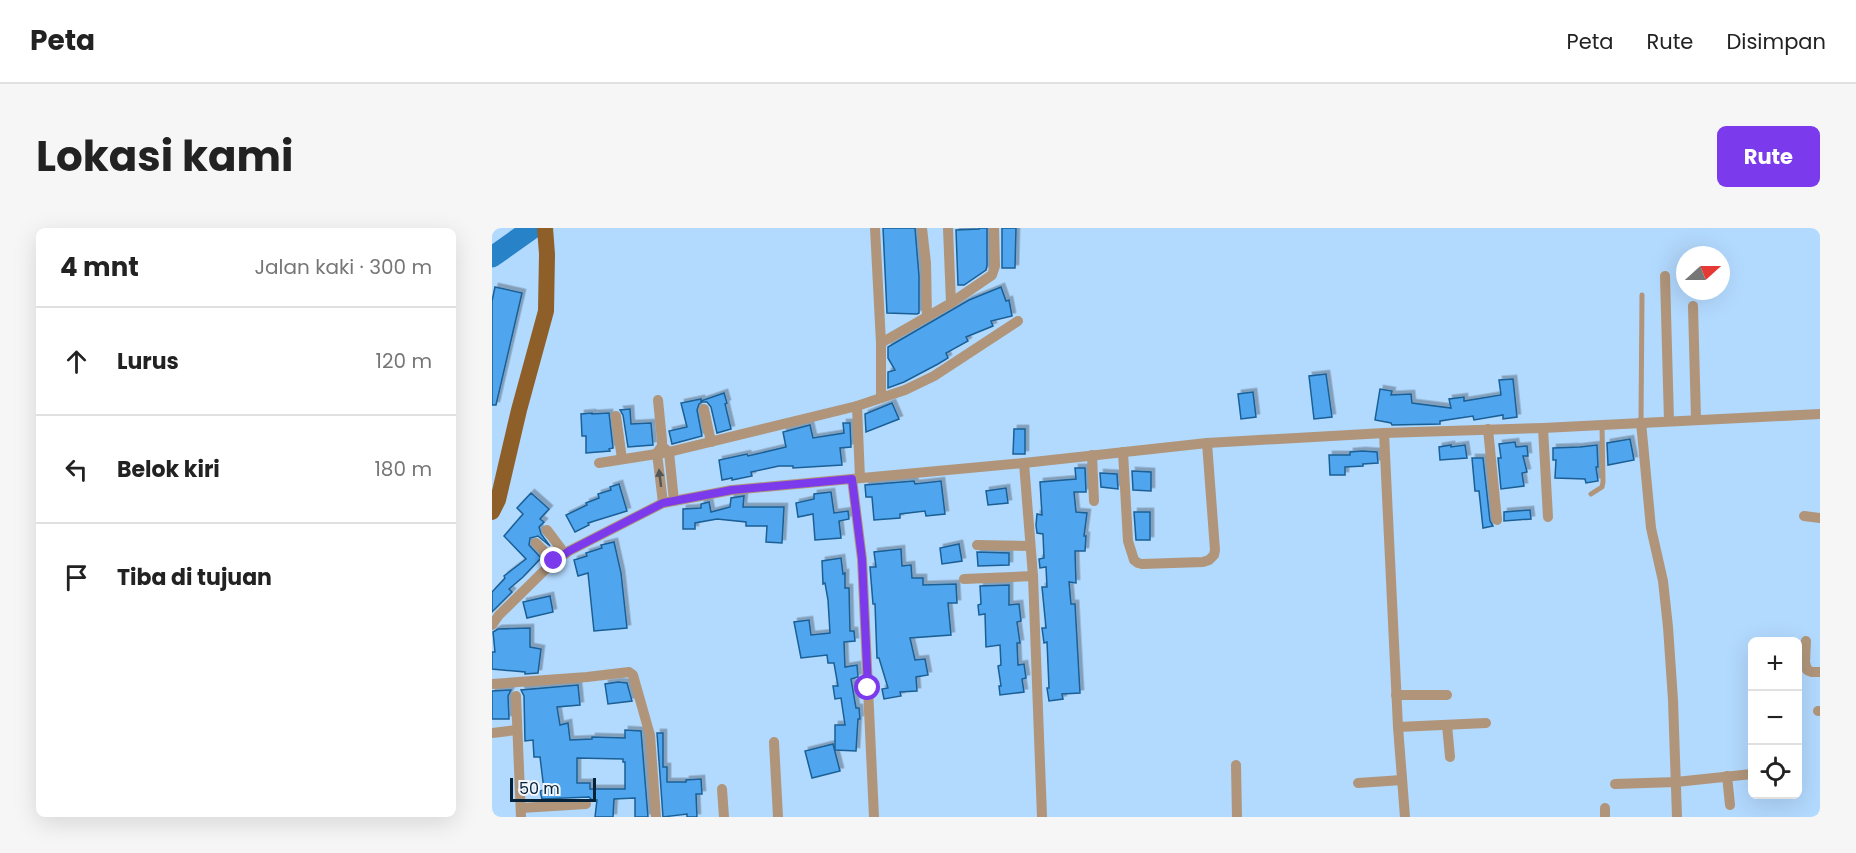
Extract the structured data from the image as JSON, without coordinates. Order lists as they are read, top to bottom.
{
  "scale_bar": "50 m",
  "north": "right",
  "page": {
    "header": "Peta",
    "nav": ["Peta", "Rute", "Disimpan"],
    "title": "Lokasi kami",
    "buttons": "Rute",
    "heading": ["4 mnt", "Jalan kaki · 300 m"],
    "list": [
      ["Lurus", "120 m"],
      ["Belok kiri", "180 m"],
      "Tiba di tujuan"
    ],
    "map_buttons": ["+", "−"],
    "scale": "50 m"
  }
}
